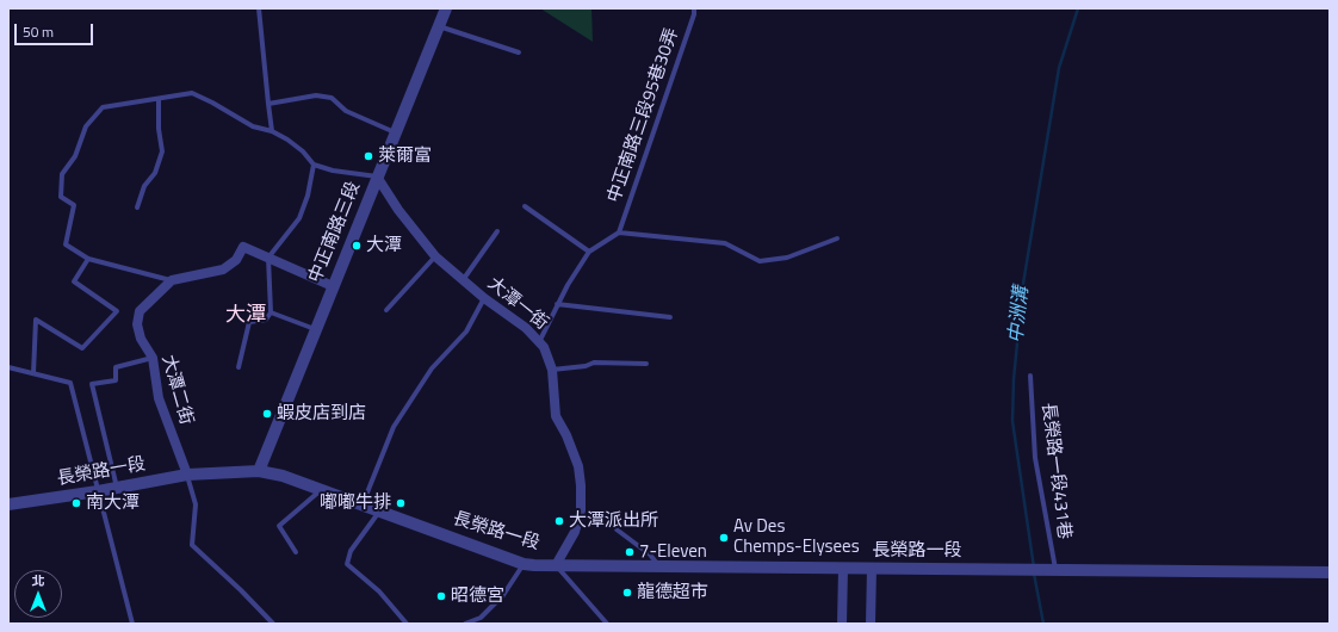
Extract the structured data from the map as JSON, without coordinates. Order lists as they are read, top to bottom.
{
  "streets": {
    "street": [
      "中正南路三段",
      "大潭一街",
      "大潭二街",
      "長榮路一段"
    ],
    "lane": ["中正南路三段95巷30弄", "長榮路一段431巷"]
  },
  "crossings": [
    ["中正南路三段", "大潭一街"],
    ["中正南路三段", "長榮路一段"],
    ["大潭一街", "長榮路一段"],
    ["大潭二街", "長榮路一段"],
    ["長榮路一段431巷", "長榮路一段"]
  ],
  "districts": ["大潭"],
  "water": ["中洲溝"],
  "places": [
    "萊爾富",
    "大潭",
    "蝦皮店到店",
    "南大潭",
    "嘟嘟牛排",
    "大潭派出所",
    "Av Des Chemps-Elysees",
    "7-Eleven",
    "龍德超市",
    "昭德宮"
  ],
  "scale_bar": "50 m",
  "north": "top"
}
